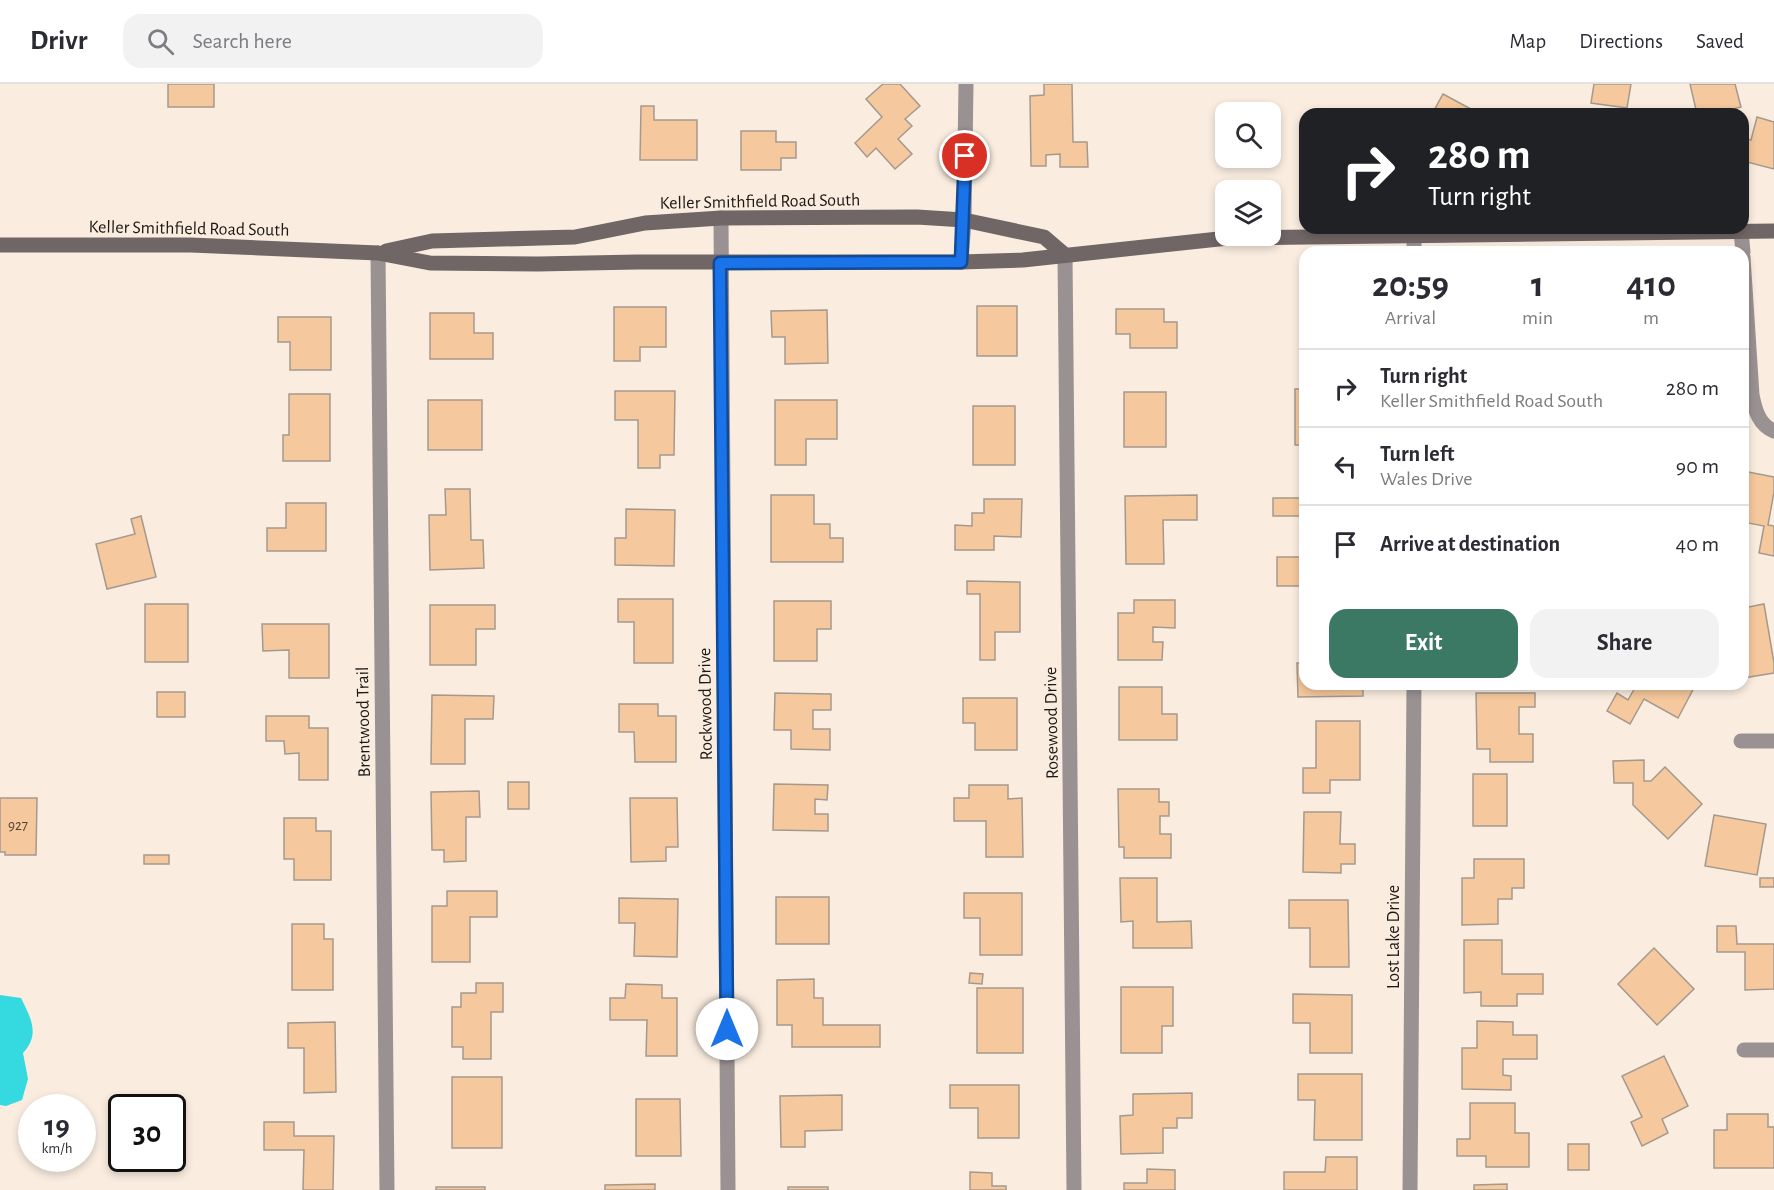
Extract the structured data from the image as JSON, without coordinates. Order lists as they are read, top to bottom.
{
  "streets": {
    "main road": ["Keller Smithfield Road South"],
    "street": [
      "Rockwood Drive",
      "Brentwood Trail",
      "Rosewood Drive",
      "Lost Lake Drive"
    ]
  },
  "crossings": [
    ["Keller Smithfield Road South", "Rockwood Drive"],
    ["Keller Smithfield Road South", "Brentwood Trail"],
    ["Keller Smithfield Road South", "Rosewood Drive"]
  ],
  "house_numbers": ["927"],
  "page": {
    "header": "Drivr",
    "search": "Search here",
    "nav": ["Map", "Directions", "Saved"],
    "turn": ["280 m", "Turn right"],
    "eta": [
      "20:59",
      "Arrival",
      "1",
      "min",
      "410",
      "m"
    ],
    "list": [
      {
        "name": "Turn right",
        "note": "Keller Smithfield Road South",
        "value": "280 m"
      },
      {
        "name": "Turn left",
        "note": "Wales Drive",
        "value": "90 m"
      },
      {
        "name": "Arrive at destination",
        "value": "40 m"
      }
    ],
    "buttons": ["Exit", "Share"],
    "speed": "19 km/h",
    "limit": "30"
  }
}
